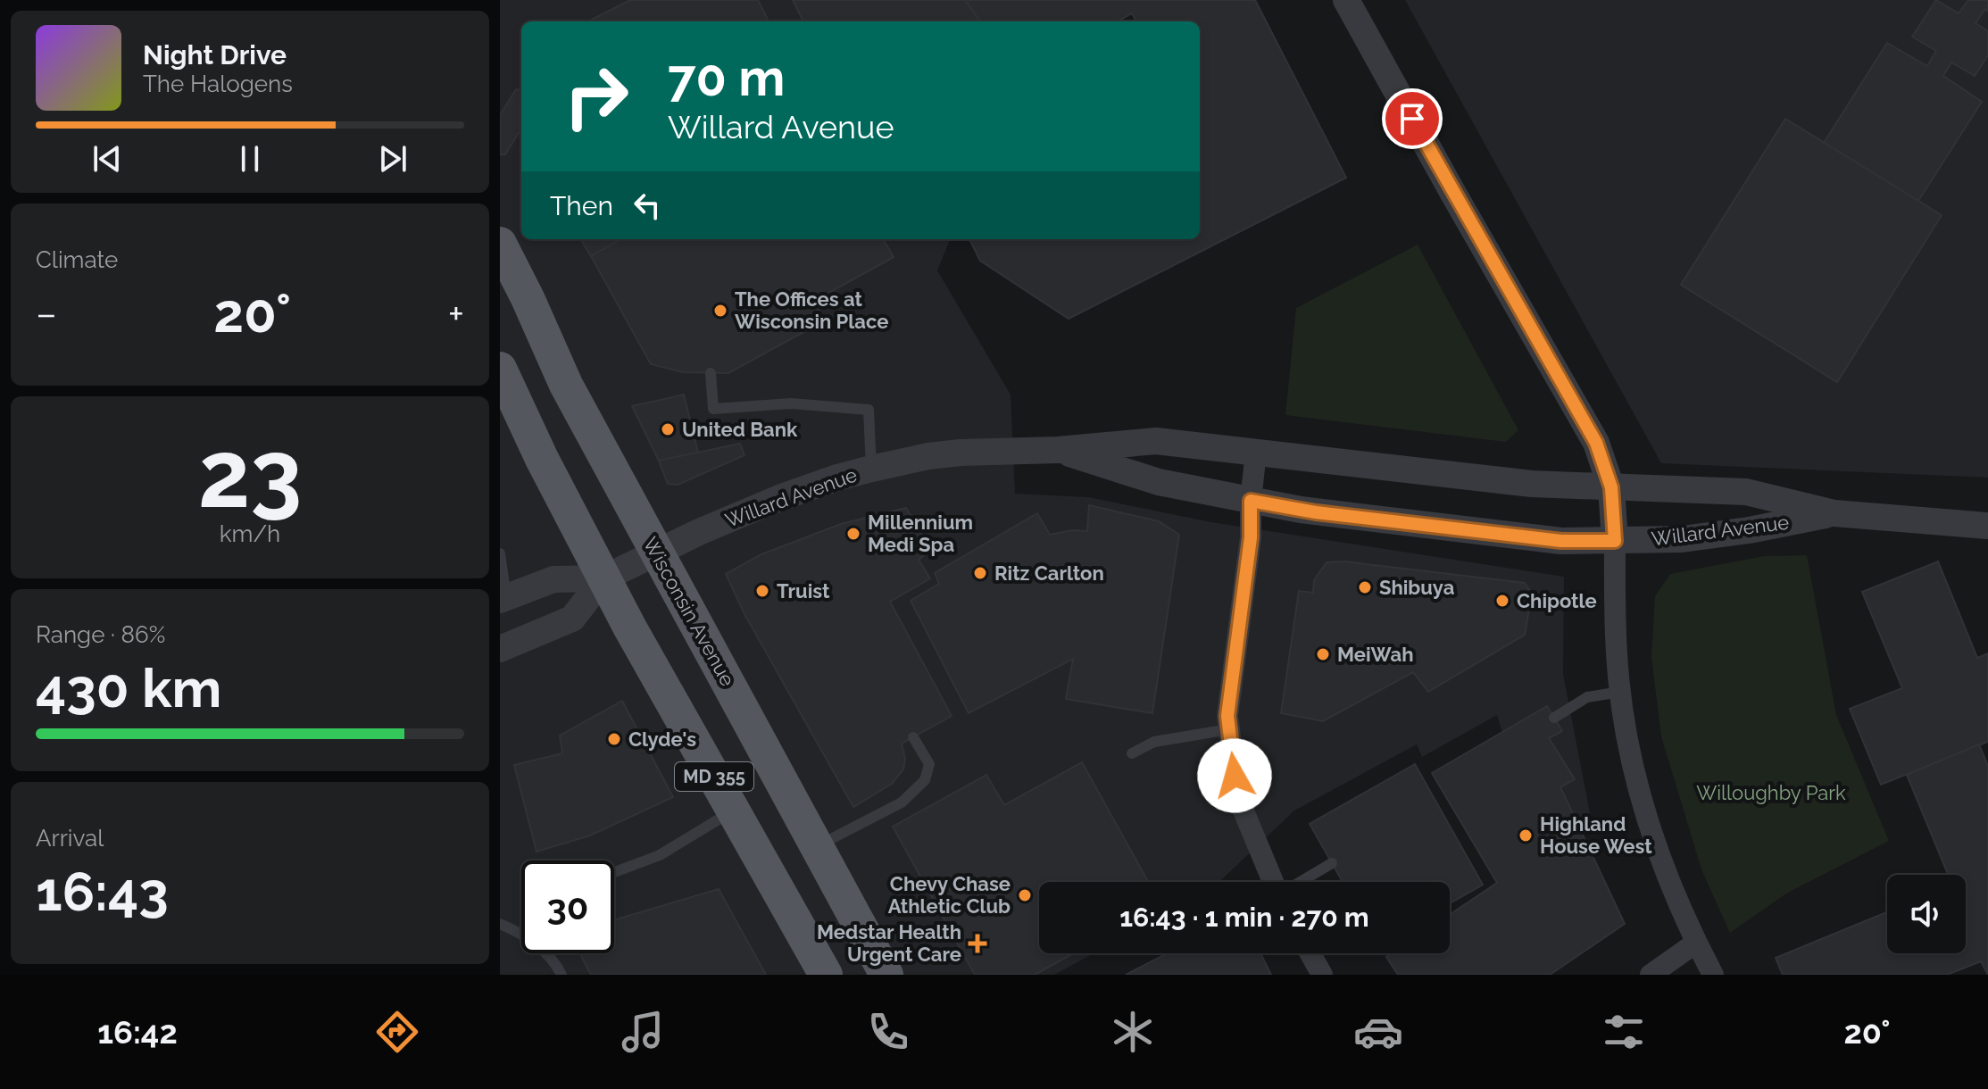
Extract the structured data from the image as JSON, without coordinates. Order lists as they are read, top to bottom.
{
  "streets": {
    "main road": ["Wisconsin Avenue", "MD 355"],
    "street": ["Willard Avenue"]
  },
  "crossings": [
    ["Willard Avenue", "Wisconsin Avenue"],
    ["Willard Avenue", "MD 355"]
  ],
  "parks": ["Willoughby Park"],
  "places": {
    "other": [
      "The Offices at Wisconsin Place",
      "United Bank",
      "Millennium Medi Spa",
      "Ritz Carlton",
      "Shibuya",
      "Truist",
      "Chipotle",
      "MeiWah",
      "Clyde's",
      "Highland House West",
      "Chevy Chase Athletic Club"
    ],
    "health": ["Medstar Health Urgent Care"]
  },
  "page": {
    "turn": ["70 m", "Willard Avenue"],
    "song": ["Night Drive", "The Halogens"],
    "then": "Then",
    "tile": [
      "Climate",
      ["23", "km/h"],
      ["Range · 86%", "430 km"],
      ["Arrival", "16:43"]
    ],
    "heat": ["−", "20°", "+"],
    "limit": "30",
    "trip": "16:43 · 1 min · 270 m",
    "tabs": ["16:42", "20°"]
  }
}
